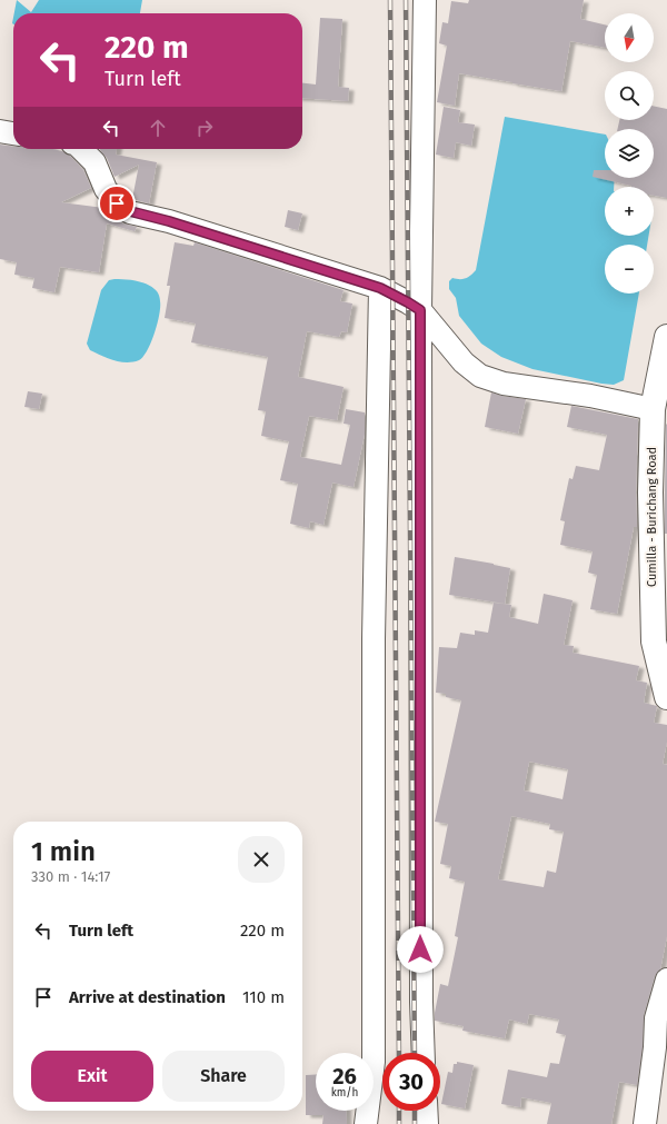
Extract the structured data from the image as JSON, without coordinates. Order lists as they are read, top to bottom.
{
  "streets": {
    "main road": ["Cumilla - Burichang Road"]
  },
  "north": "bottom",
  "page": {
    "map_buttons": ["+", "−"],
    "turn": ["220 m", "Turn left"],
    "heading": ["1 min", "330 m · 14:17"],
    "list": [
      {
        "name": "Turn left",
        "value": "220 m"
      },
      {
        "name": "Arrive at destination",
        "value": "110 m"
      }
    ],
    "buttons": ["Exit", "Share"],
    "speed": "26 km/h",
    "limit": "30"
  }
}
